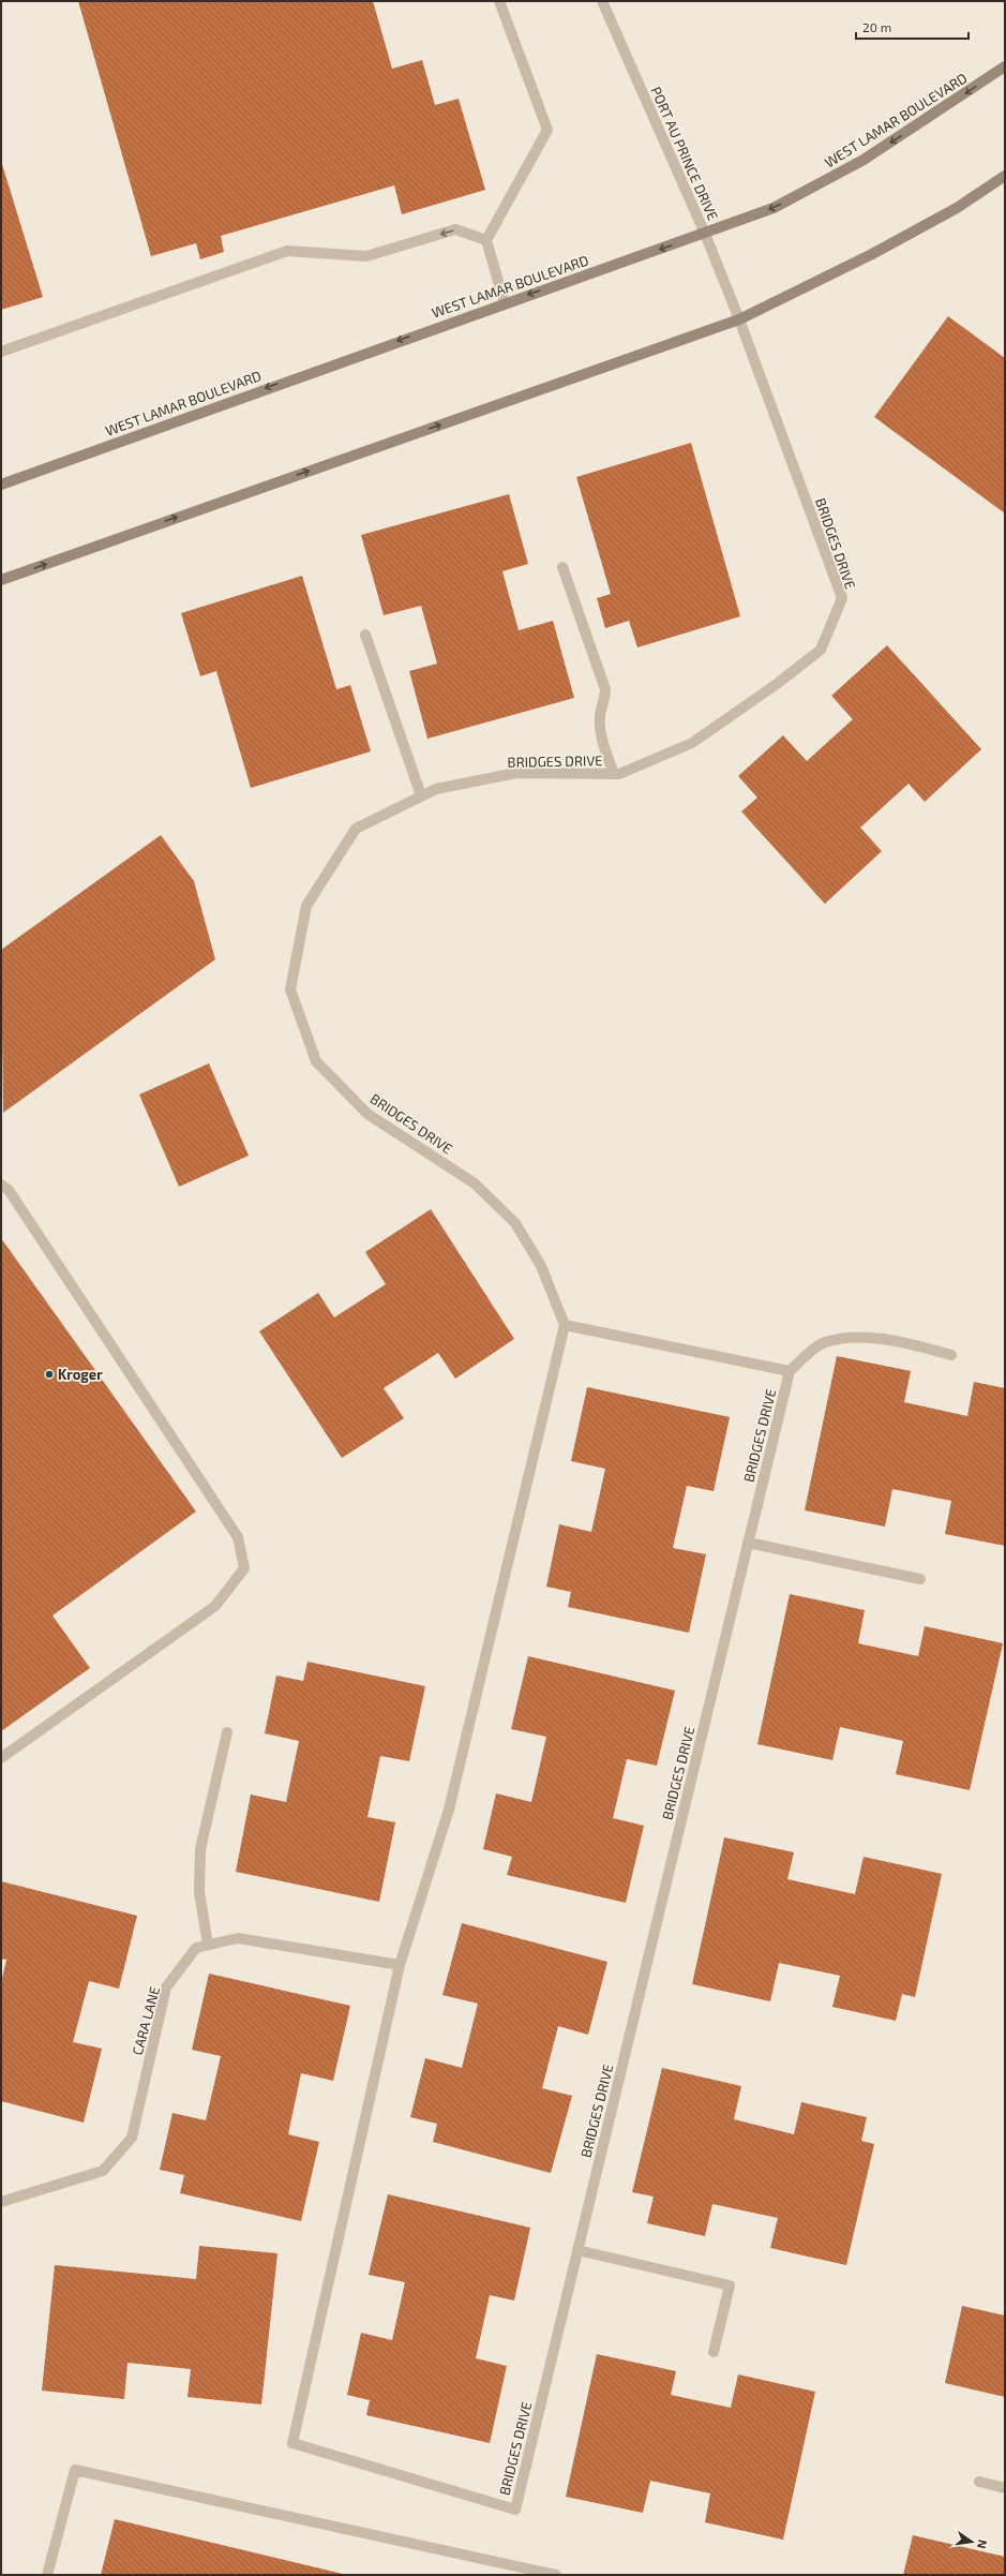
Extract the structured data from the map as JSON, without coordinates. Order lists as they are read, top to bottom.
{
  "streets": {
    "main road": ["WEST LAMAR BOULEVARD"],
    "street": ["PORT AU PRINCE DRIVE", "BRIDGES DRIVE", "CARA LANE"]
  },
  "crossings": [
    ["WEST LAMAR BOULEVARD", "PORT AU PRINCE DRIVE"],
    ["PORT AU PRINCE DRIVE", "BRIDGES DRIVE"],
    ["BRIDGES DRIVE", "CARA LANE"]
  ],
  "places": ["Kroger"],
  "scale_bar": "20 m",
  "north": "right"
}
